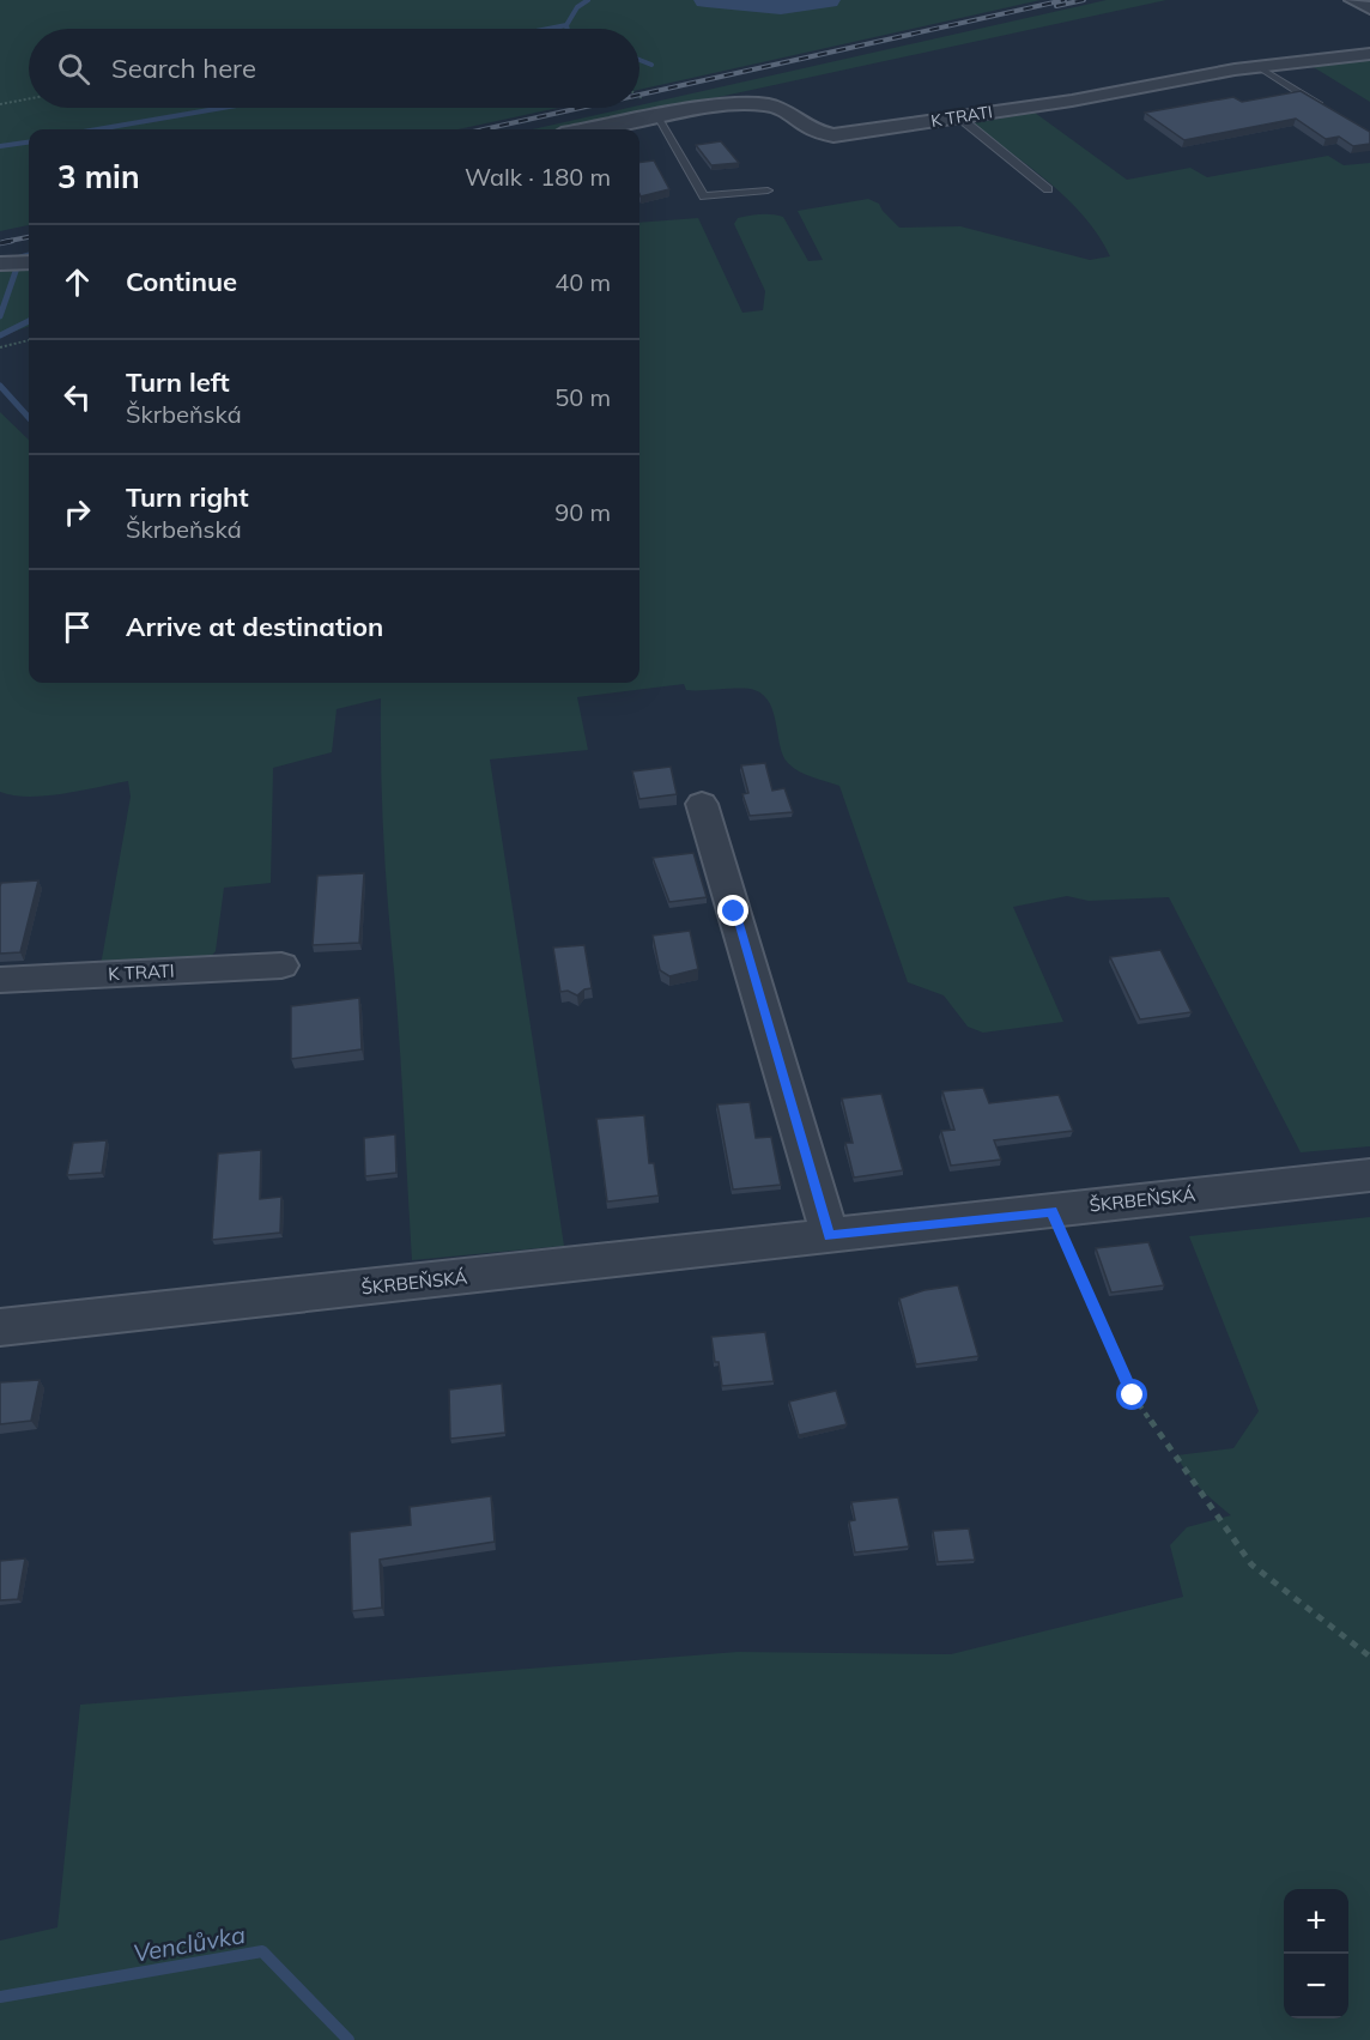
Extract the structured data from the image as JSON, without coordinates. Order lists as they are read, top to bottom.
{
  "streets": {
    "street": ["K TRATI", "ŠKRBEŇSKÁ"]
  },
  "water": ["Venclůvka"],
  "page": {
    "search": "Search here",
    "heading": ["3 min", "Walk · 180 m"],
    "list": [
      ["Continue", "40 m"],
      ["Turn left", "Škrbeňská", "50 m"],
      ["Turn right", "Škrbeňská", "90 m"],
      "Arrive at destination"
    ],
    "map_buttons": ["+", "−"]
  }
}
